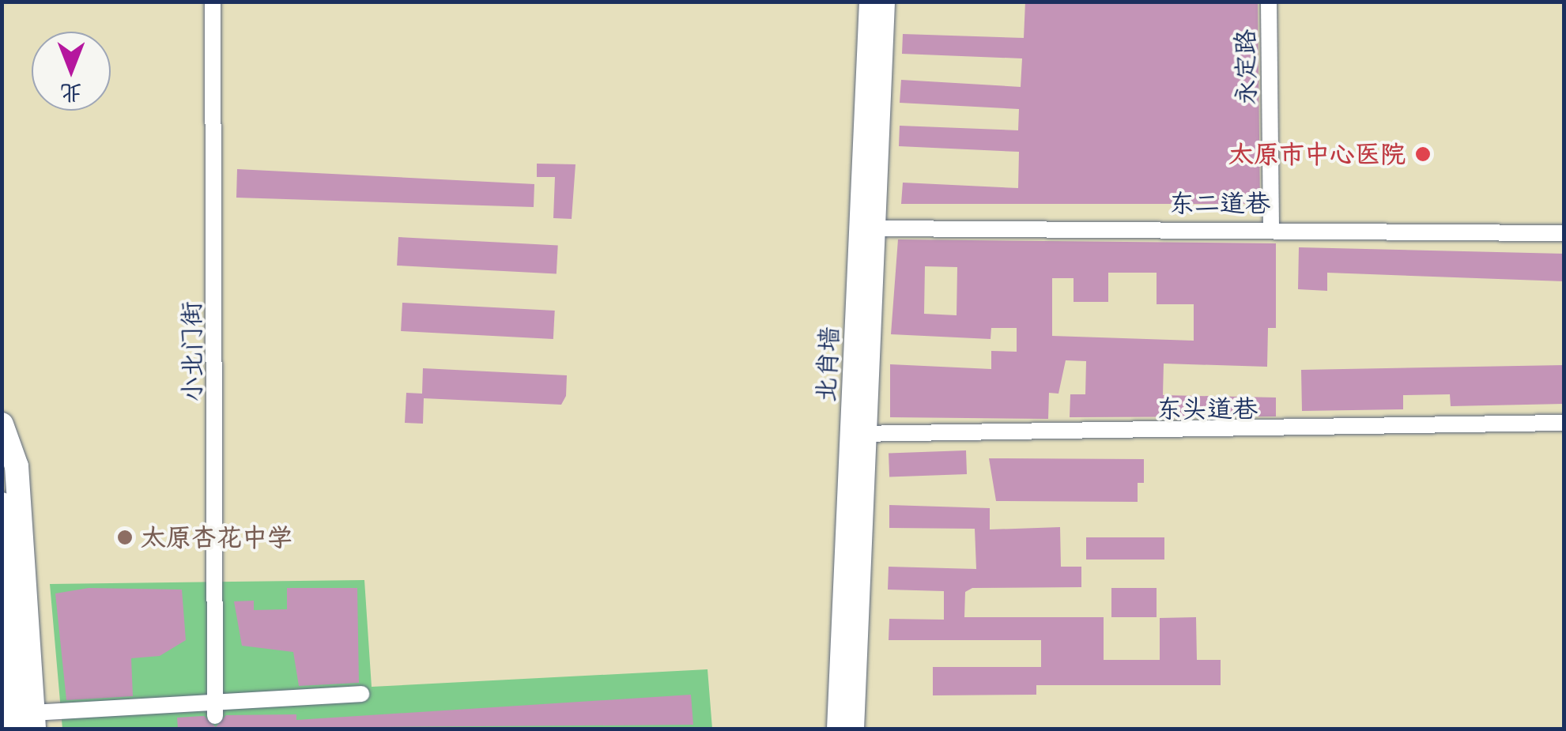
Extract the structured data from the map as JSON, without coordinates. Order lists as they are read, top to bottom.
{
  "streets": {
    "street": [
      "永定路",
      "东二道巷",
      "小北门街",
      "北肖墙",
      "东头道巷"
    ]
  },
  "crossings": [
    ["永定路", "东二道巷"],
    ["北肖墙", "东头道巷"]
  ],
  "places": ["太原市中心医院", "太原杏花中学"],
  "north": "bottom"
}
